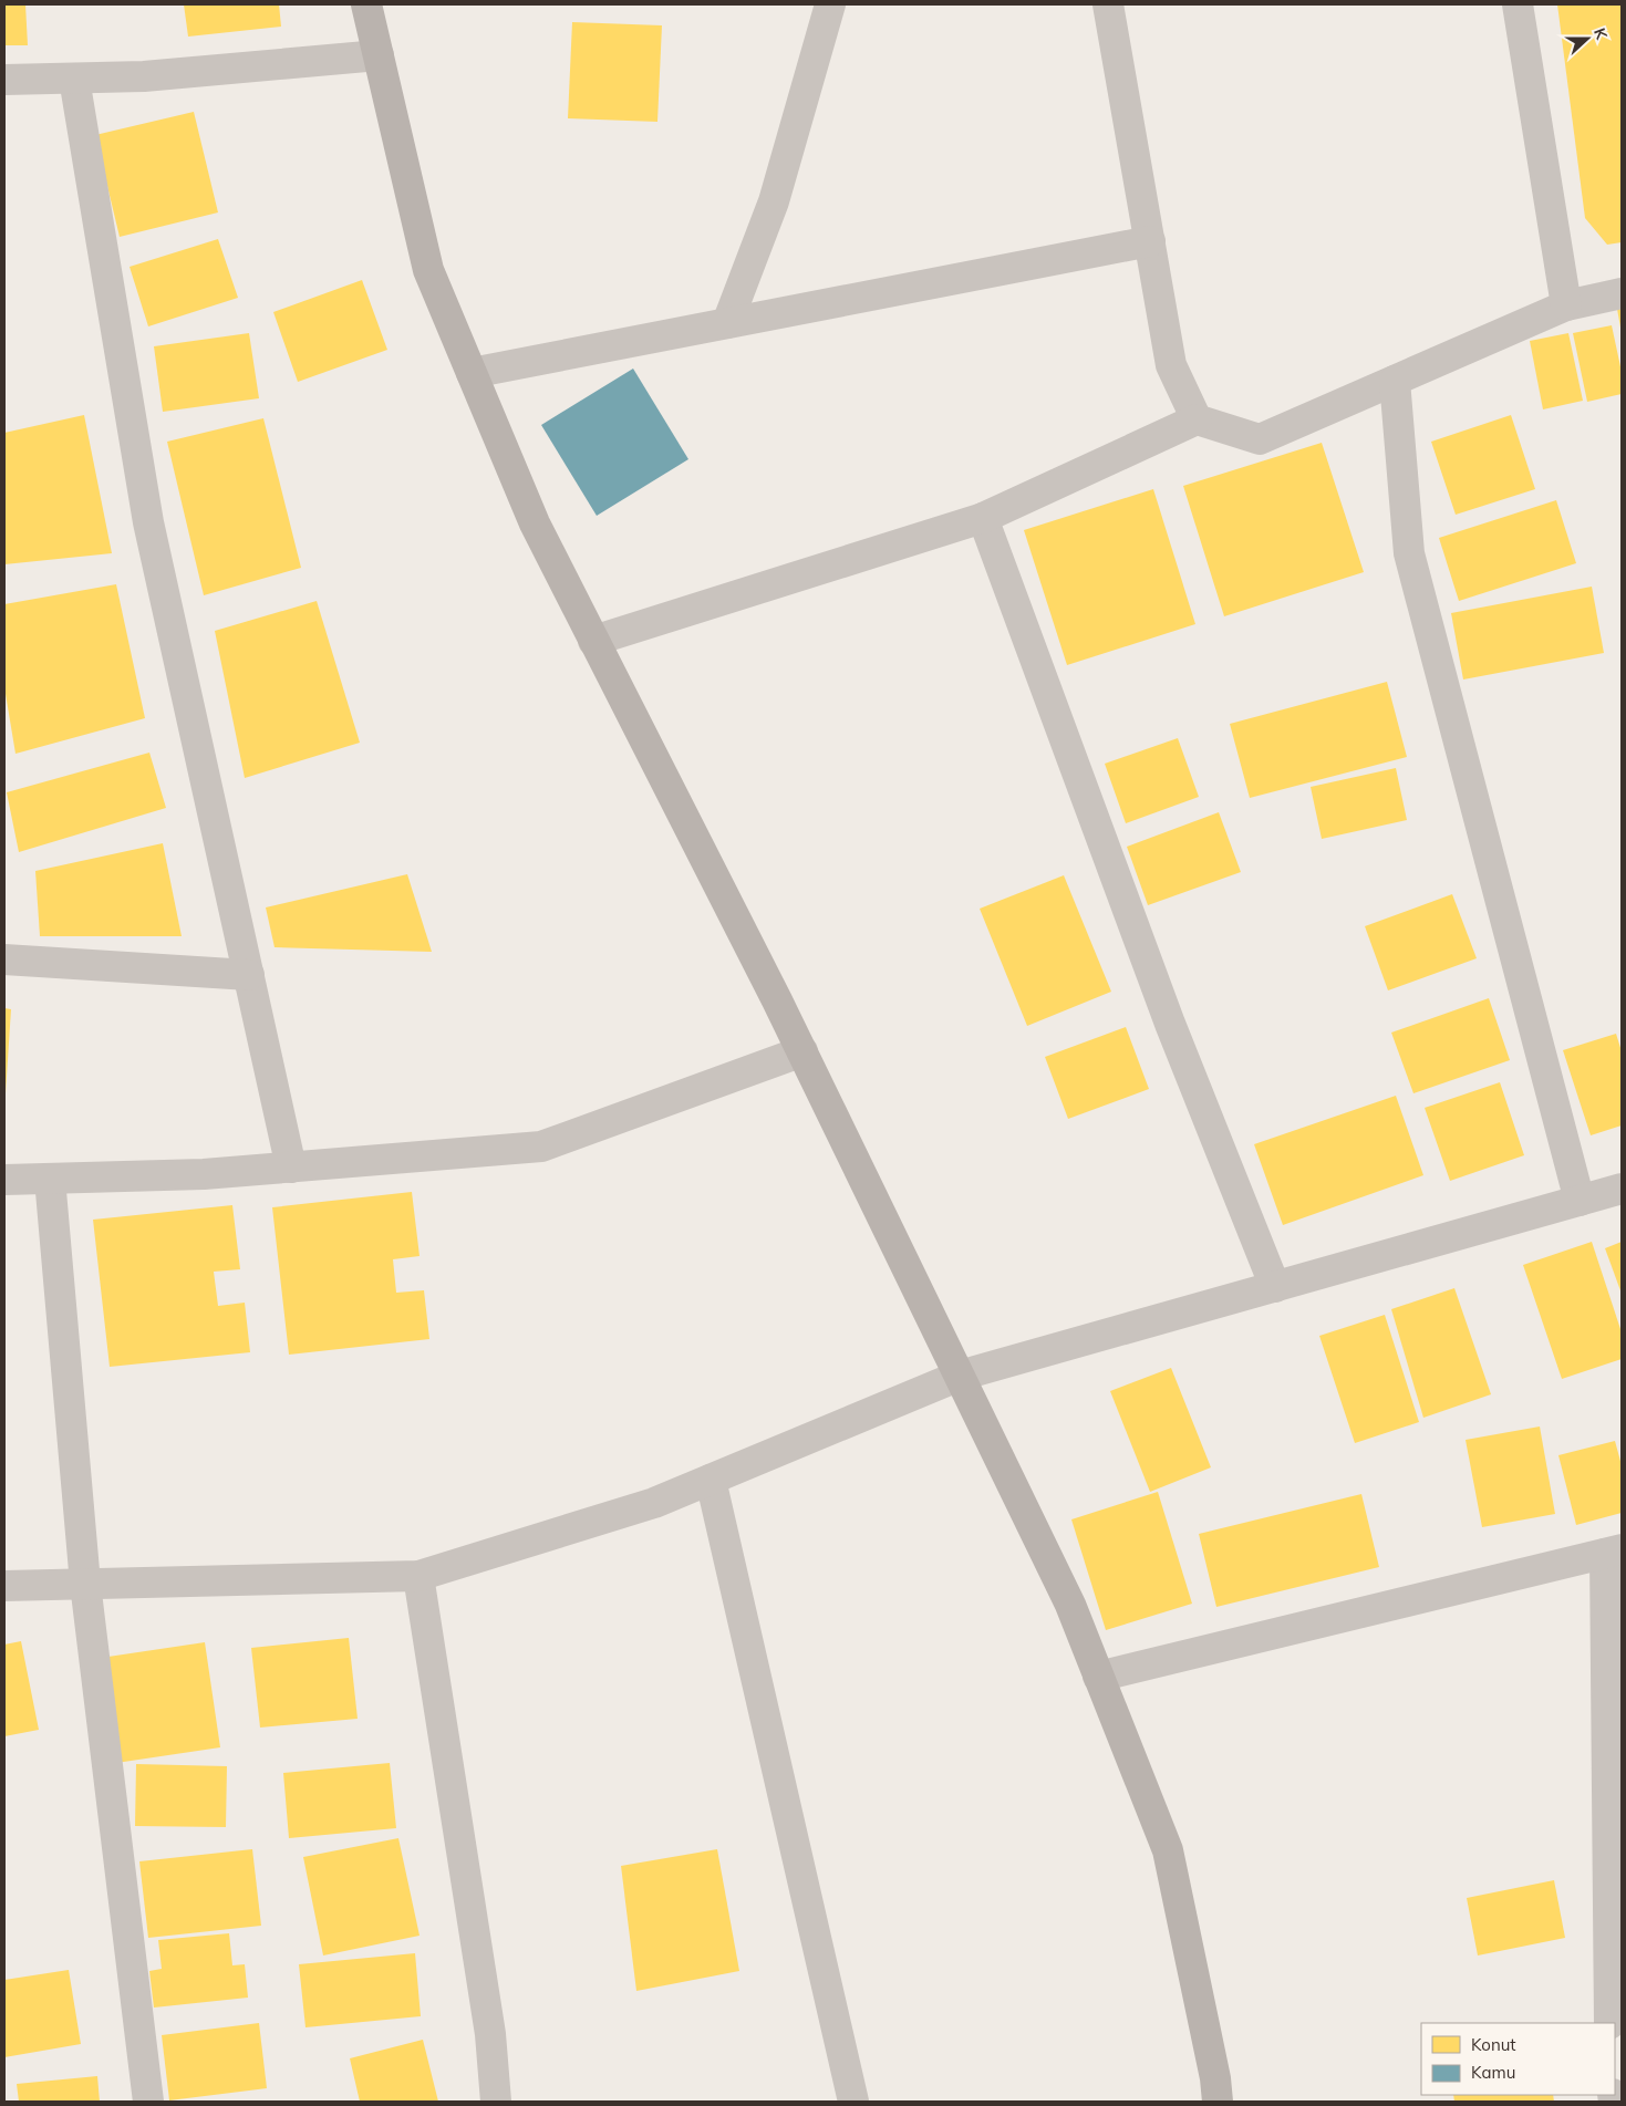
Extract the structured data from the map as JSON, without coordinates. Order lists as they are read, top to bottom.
{
  "legend": ["Konut", "Kamu"],
  "north": "right"
}
